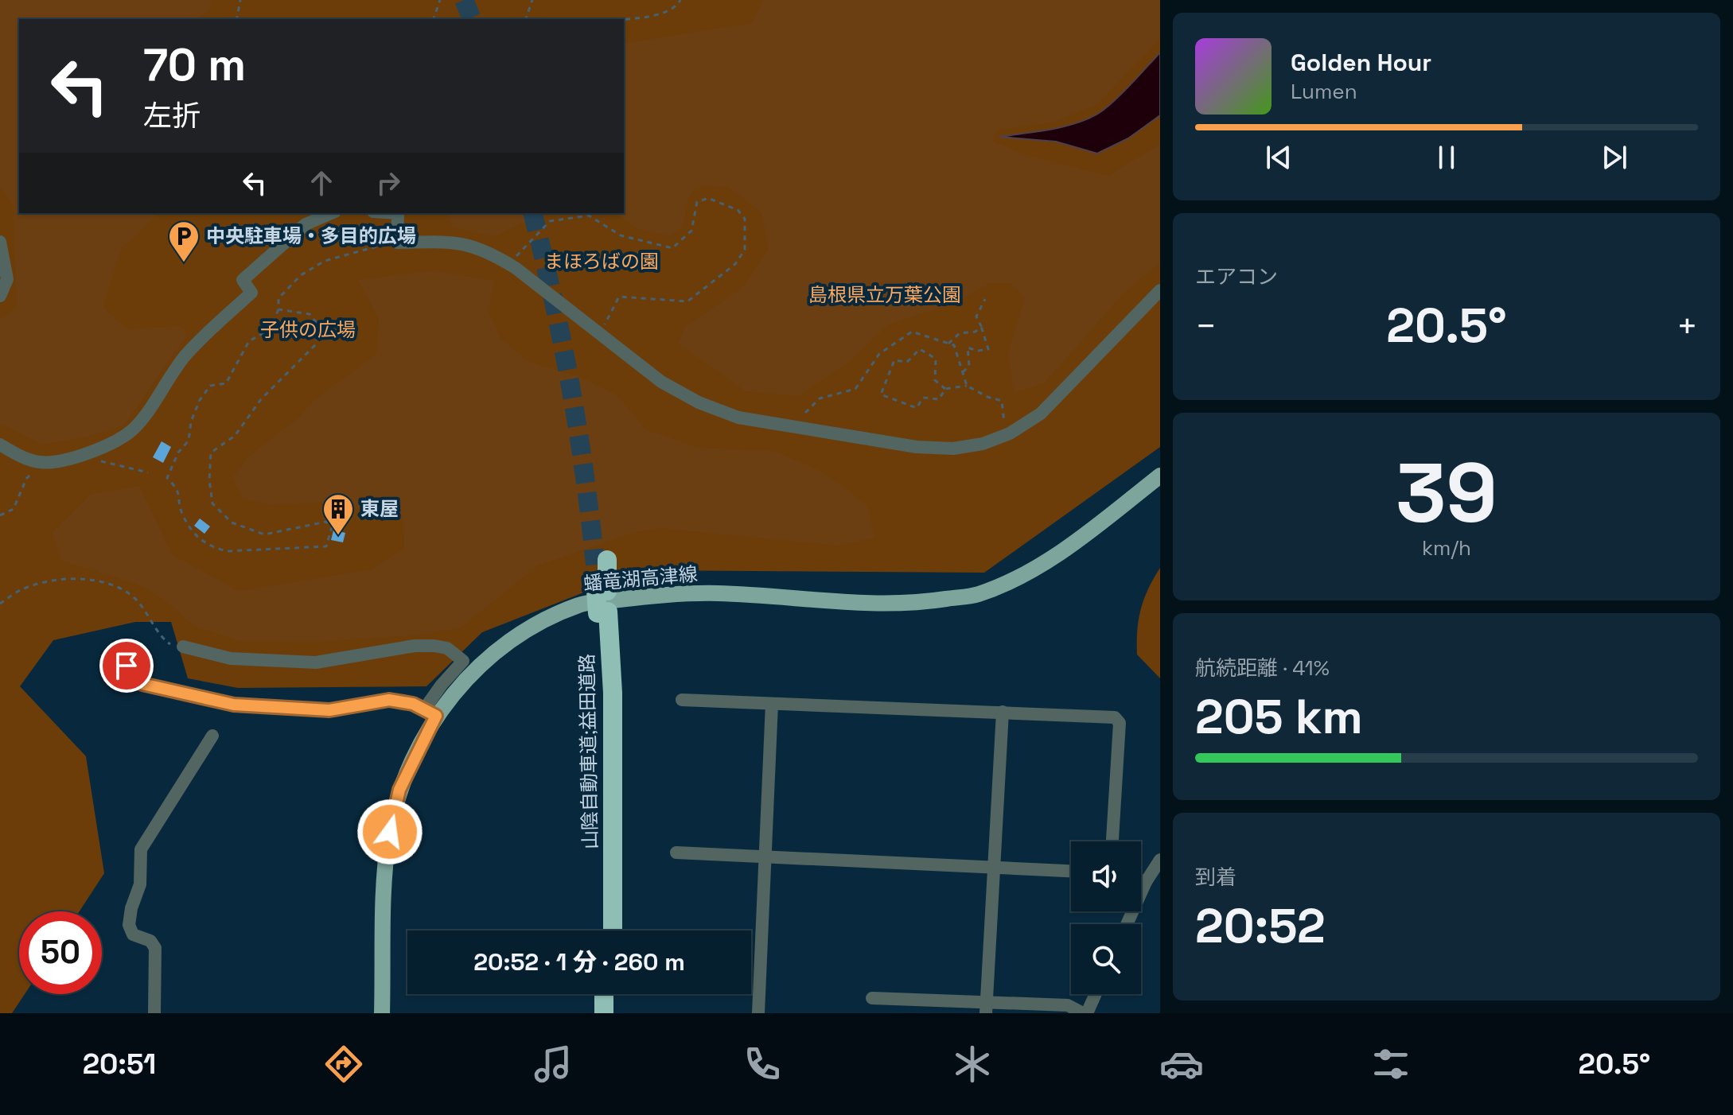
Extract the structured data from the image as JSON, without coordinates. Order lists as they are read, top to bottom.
{
  "streets": {
    "highway": ["山陰自動車道;益田道路"],
    "main road": ["蟠竜湖高津線"]
  },
  "parks": ["まほろばの園", "島根県立万葉公園", "子供の広場"],
  "places": {
    "parking": ["中央駐車場・多目的広場"],
    "building": ["東屋"]
  },
  "page": {
    "turn": ["70 m", "左折"],
    "song": ["Golden Hour", "Lumen"],
    "tile": [
      "エアコン",
      ["39", "km/h"],
      ["航続距離 · 41%", "205 km"],
      ["到着", "20:52"]
    ],
    "heat": ["−", "20.5°", "+"],
    "limit": "50",
    "trip": "20:52 · 1 分 · 260 m",
    "tabs": ["20:51", "20.5°"]
  }
}
